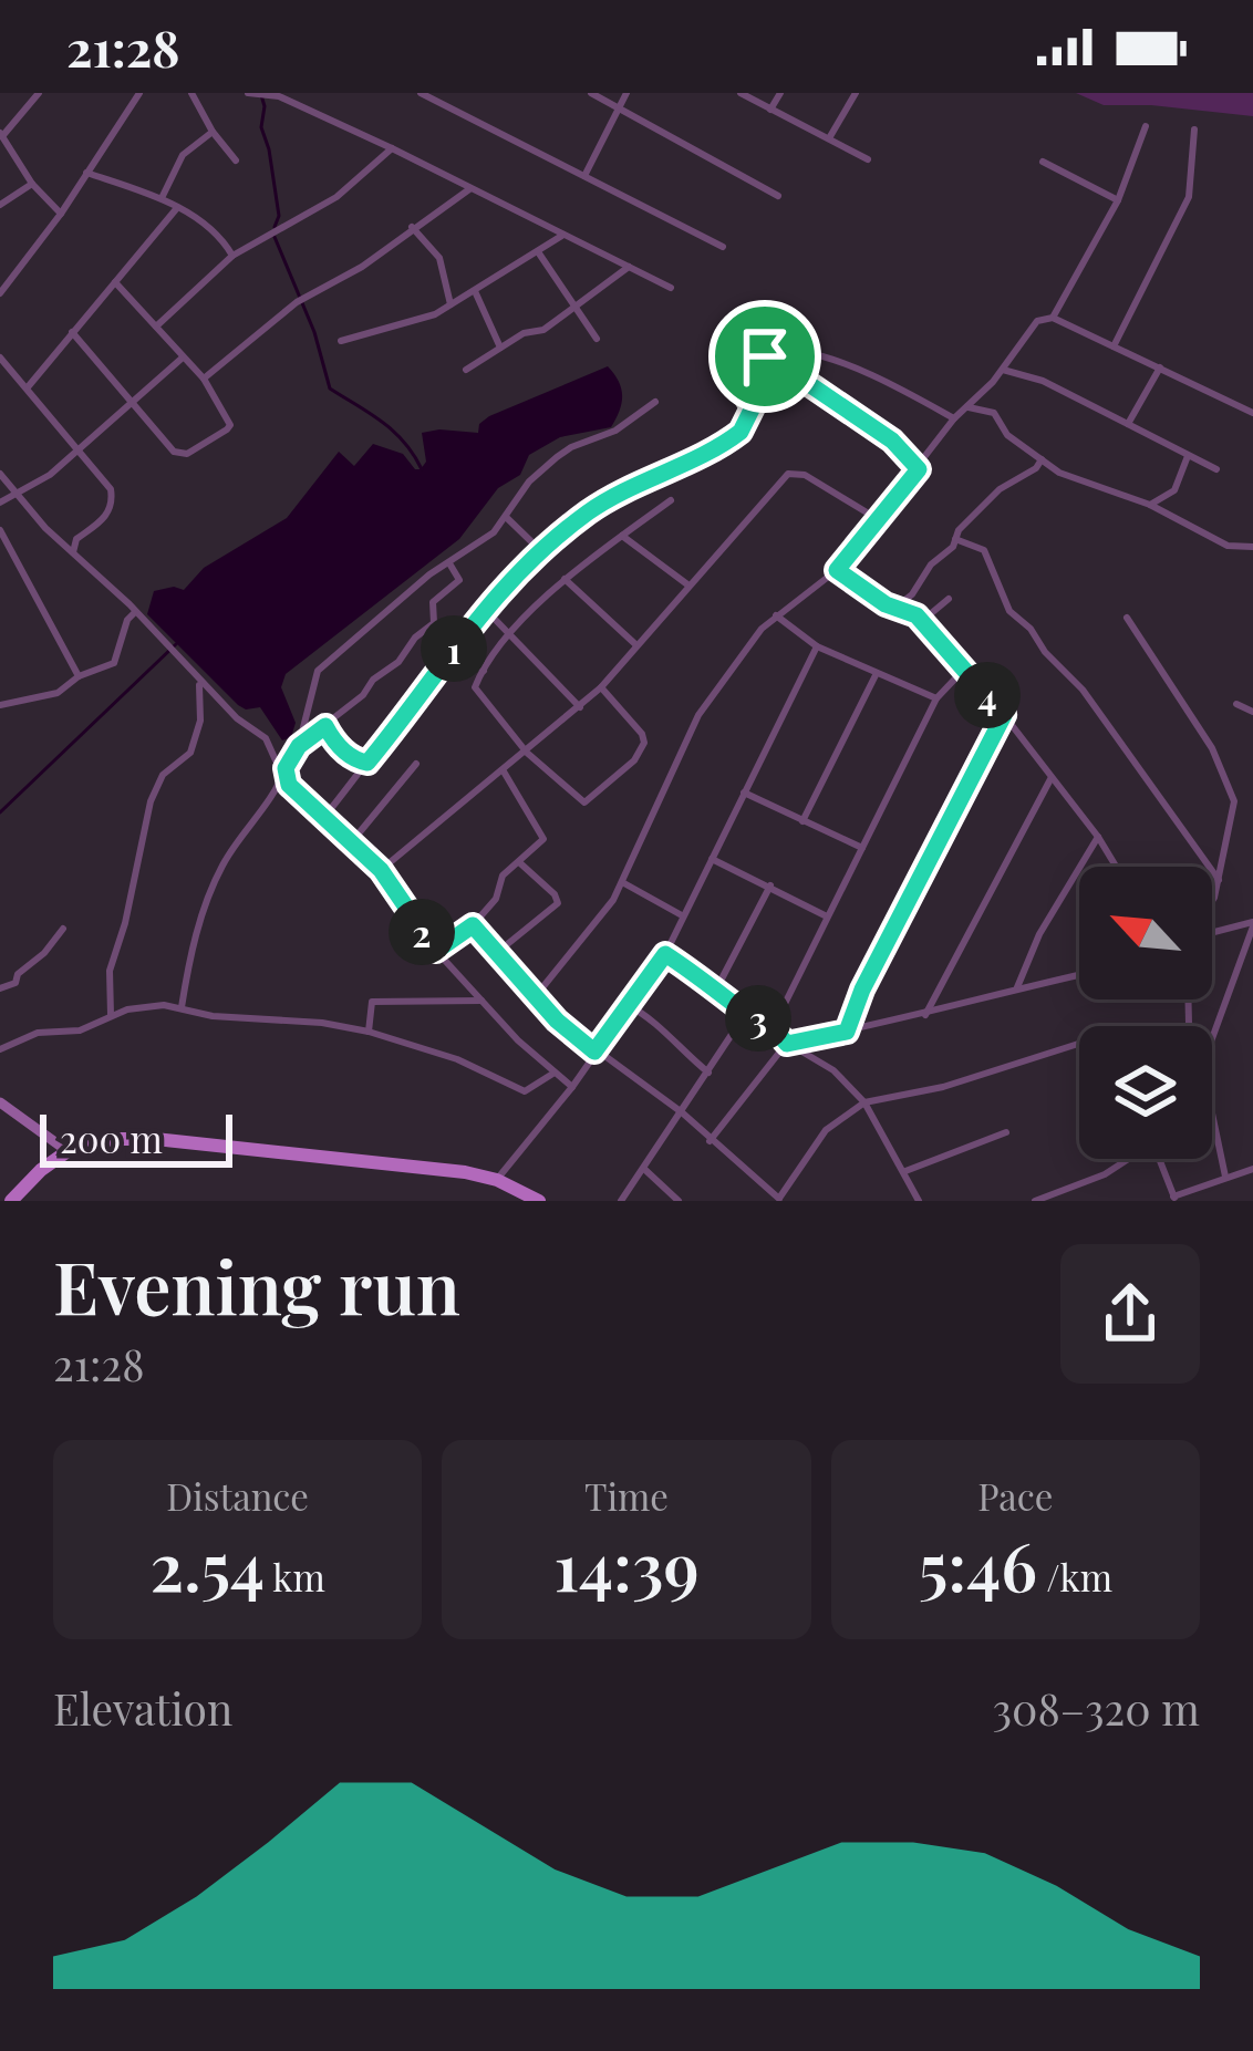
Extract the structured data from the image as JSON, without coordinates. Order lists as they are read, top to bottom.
{
  "scale_bar": "200 m",
  "north": "top left",
  "page": {
    "status": "21:28",
    "pins": [
      "1",
      "4",
      "2",
      "3"
    ],
    "scale": "200 m",
    "heading": ["Evening run", "21:28"],
    "stats": [
      ["Distance", "2.54 km"],
      ["Time", "14:39"],
      ["Pace", "5:46 /km"]
    ],
    "chart": ["Elevation", "308–320 m"]
  }
}
